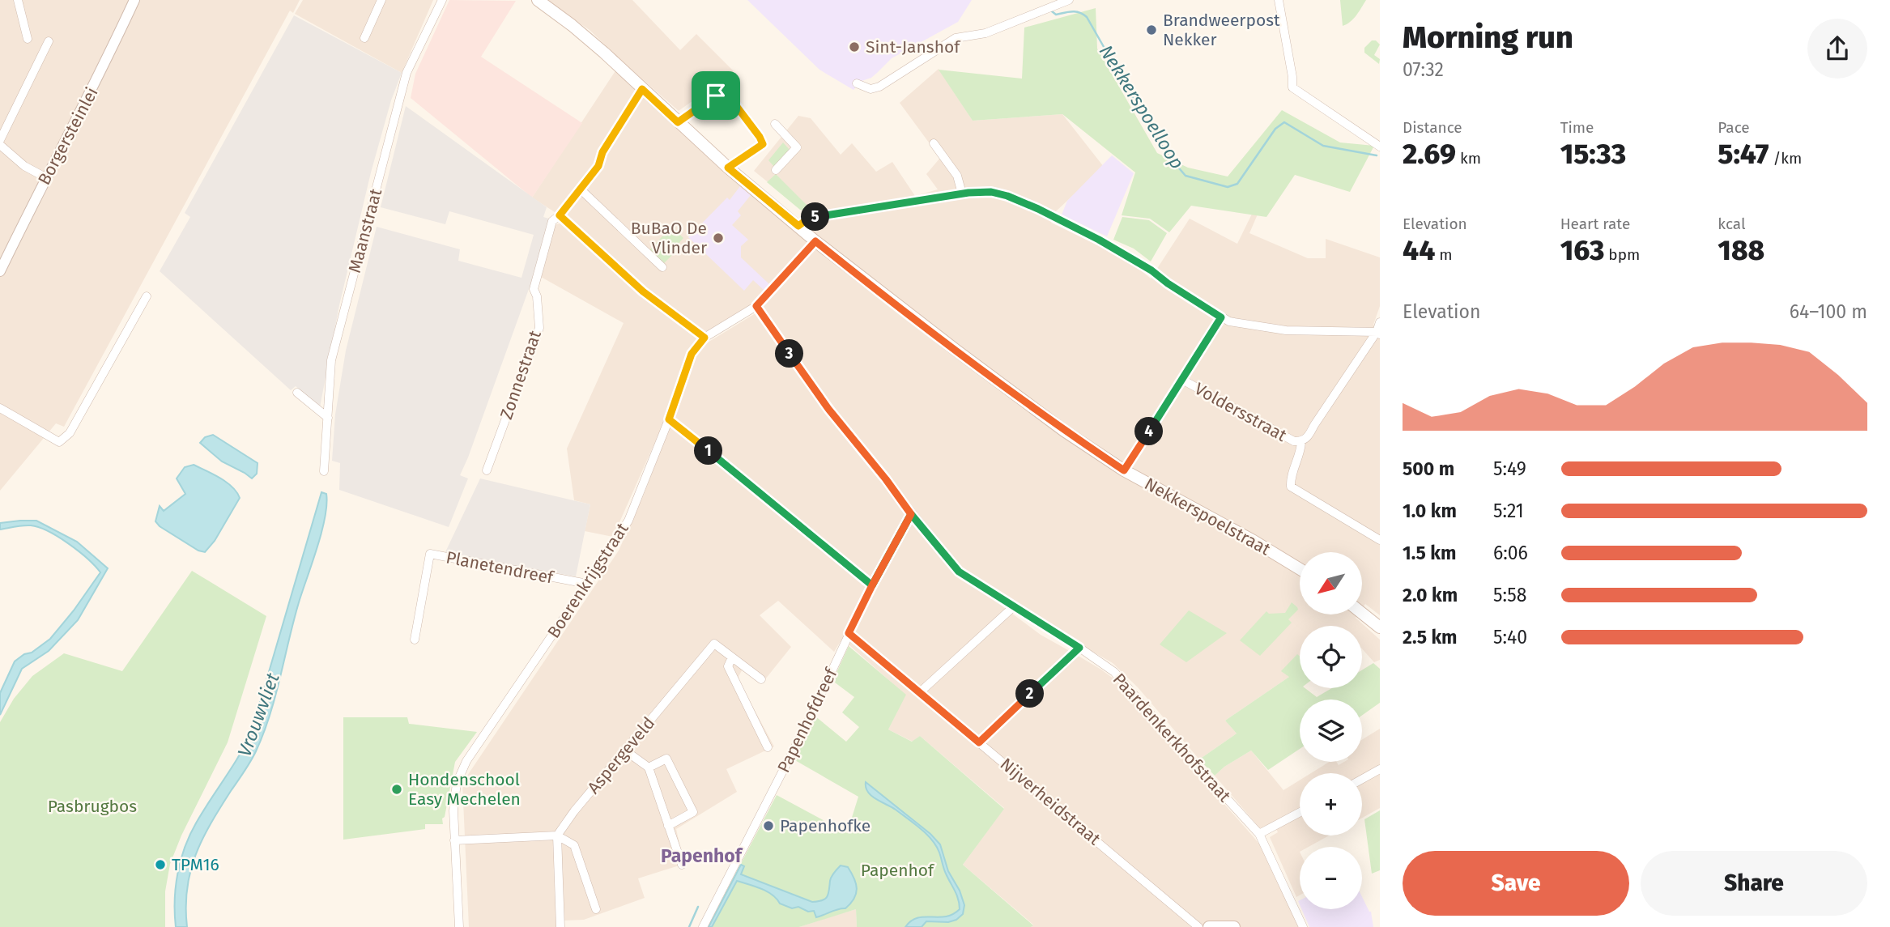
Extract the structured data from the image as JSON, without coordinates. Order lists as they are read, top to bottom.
{
  "streets": {
    "main road": ["Nekkerspoelstraat"],
    "street": [
      "Borgersteinlei",
      "Maanstraat",
      "Zonnestraat",
      "Voldersstraat",
      "Planetendreef",
      "Boerenkrijgstraat",
      "Papenhofdreef",
      "Paardenkerkhofstraat",
      "Aspergeveld",
      "Nijverheidstraat"
    ]
  },
  "crossings": [
    ["Zonnestraat", "Nekkerspoelstraat"],
    ["Nekkerspoelstraat", "Boerenkrijgstraat"],
    ["Planetendreef", "Boerenkrijgstraat"],
    ["Boerenkrijgstraat", "Paardenkerkhofstraat"],
    ["Papenhofdreef", "Paardenkerkhofstraat"],
    ["Papenhofdreef", "Nijverheidstraat"]
  ],
  "districts": ["Papenhof"],
  "water": ["Nekkerspoelloop", "Vrouwvliet"],
  "parks": ["Pasbrugbos", "Papenhof"],
  "places": [
    "Brandweerpost Nekker",
    "Sint-Janshof",
    "BuBaO De Vlinder",
    "Hondenschool Easy Mechelen",
    "Papenhofke",
    "TPM16"
  ],
  "north": "bottom left",
  "page": {
    "heading": ["Morning run", "07:32"],
    "stats": [
      ["Distance", "2.69 km"],
      ["Time", "15:33"],
      ["Pace", "5:47 /km"],
      ["Elevation", "44 m"],
      ["Heart rate", "163 bpm"],
      ["kcal", "188"]
    ],
    "pins": [
      "5",
      "3",
      "4",
      "1",
      "2"
    ],
    "chart": ["Elevation", "64–100 m"],
    "list": [
      {
        "name": "500 m",
        "note": "5:49"
      },
      {
        "name": "1.0 km",
        "note": "5:21"
      },
      {
        "name": "1.5 km",
        "note": "6:06"
      },
      {
        "name": "2.0 km",
        "note": "5:58"
      },
      {
        "name": "2.5 km",
        "note": "5:40"
      }
    ],
    "map_buttons": ["+", "−"],
    "buttons": ["Save", "Share"]
  }
}
